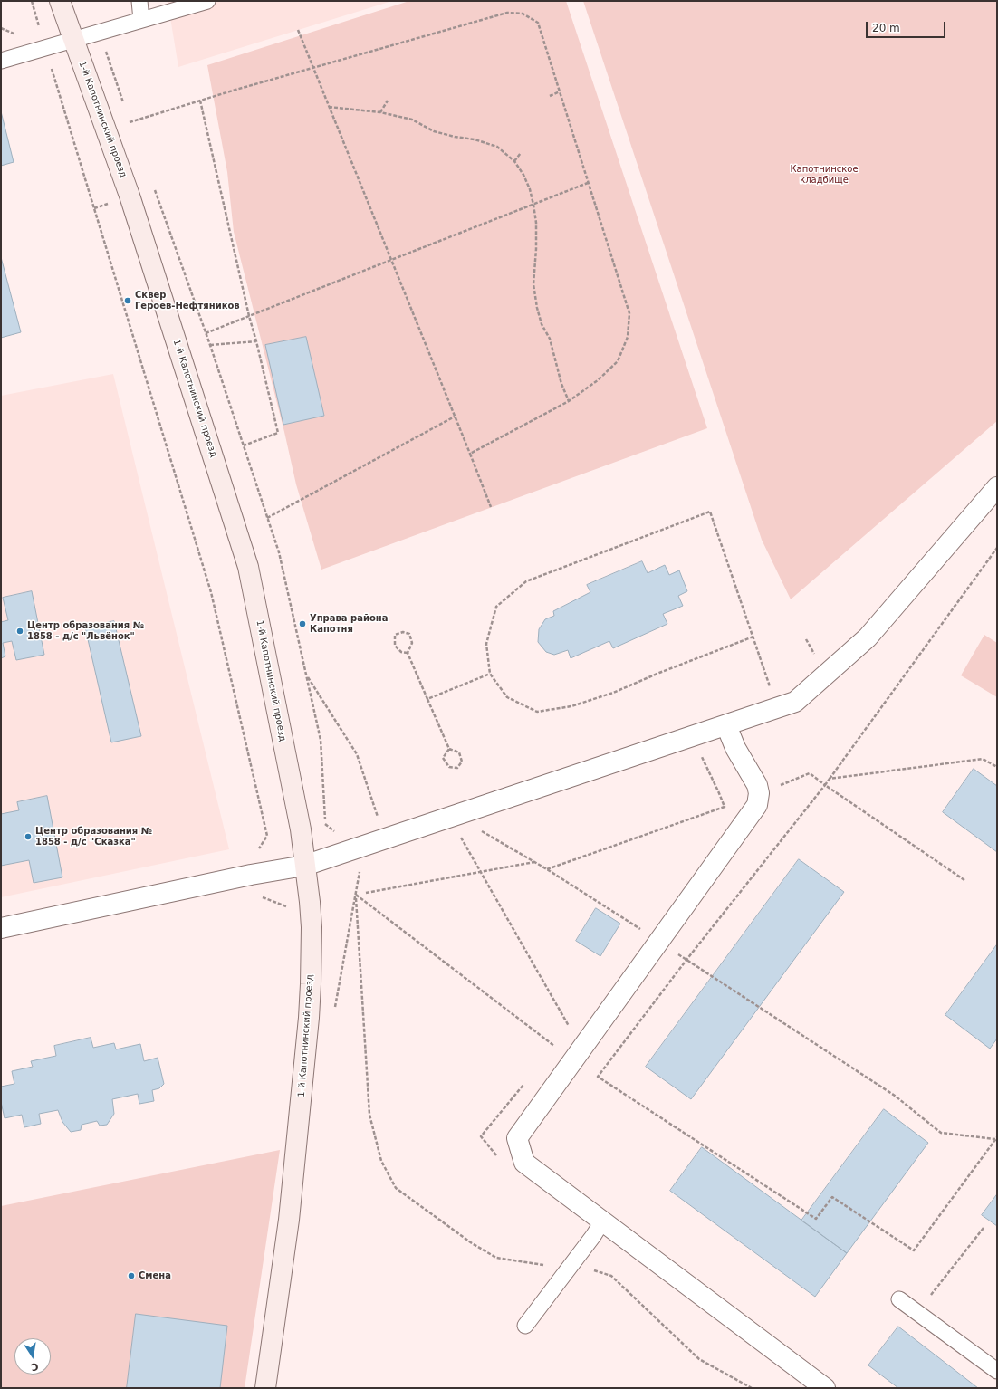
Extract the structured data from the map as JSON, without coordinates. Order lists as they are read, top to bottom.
{
  "streets": {
    "street": ["1-й Капотнинский проезд"]
  },
  "parks": ["Капотнинское кладбище"],
  "places": [
    "Сквер Героев-Нефтяников",
    "Управа района Капотня",
    "Центр образования № 1858 - д/с \"Львёнок\"",
    "Центр образования № 1858 - д/с \"Сказка\"",
    "Смена"
  ],
  "scale_bar": "20 m",
  "north": "bottom"
}
